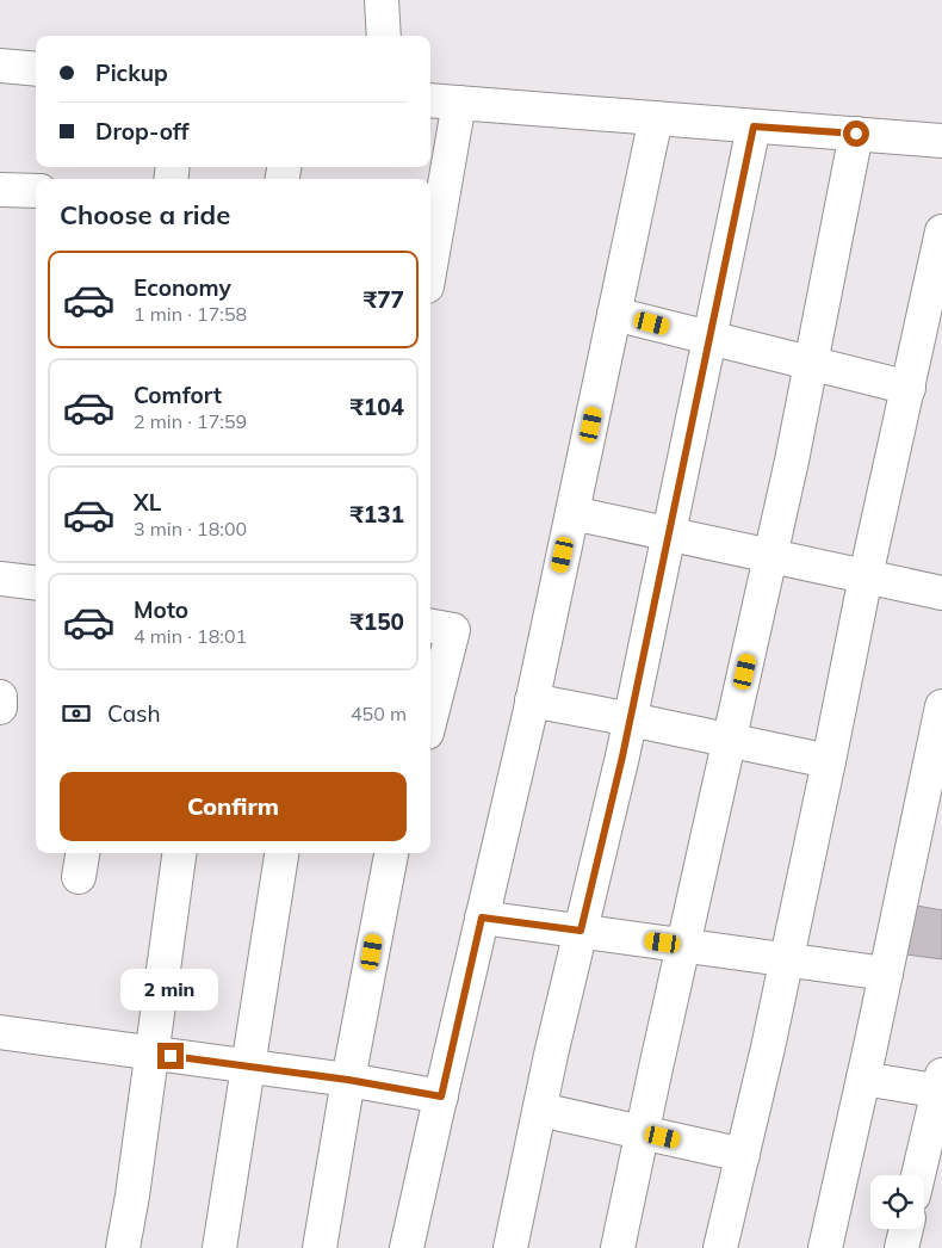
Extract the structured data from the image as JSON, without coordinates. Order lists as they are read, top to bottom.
{
  "page": {
    "banner": ["Pickup", "Drop-off"],
    "heading": "Choose a ride",
    "list": [
      {
        "name": "Economy",
        "note": "1 min · 17:58",
        "value": "₹77"
      },
      {
        "name": "Comfort",
        "note": "2 min · 17:59",
        "value": "₹104"
      },
      {
        "name": "XL",
        "note": "3 min · 18:00",
        "value": "₹131"
      },
      {
        "name": "Moto",
        "note": "4 min · 18:01",
        "value": "₹150"
      }
    ],
    "pay": ["Cash", "450 m"],
    "buttons": "Confirm",
    "bubble": "2 min"
  }
}
